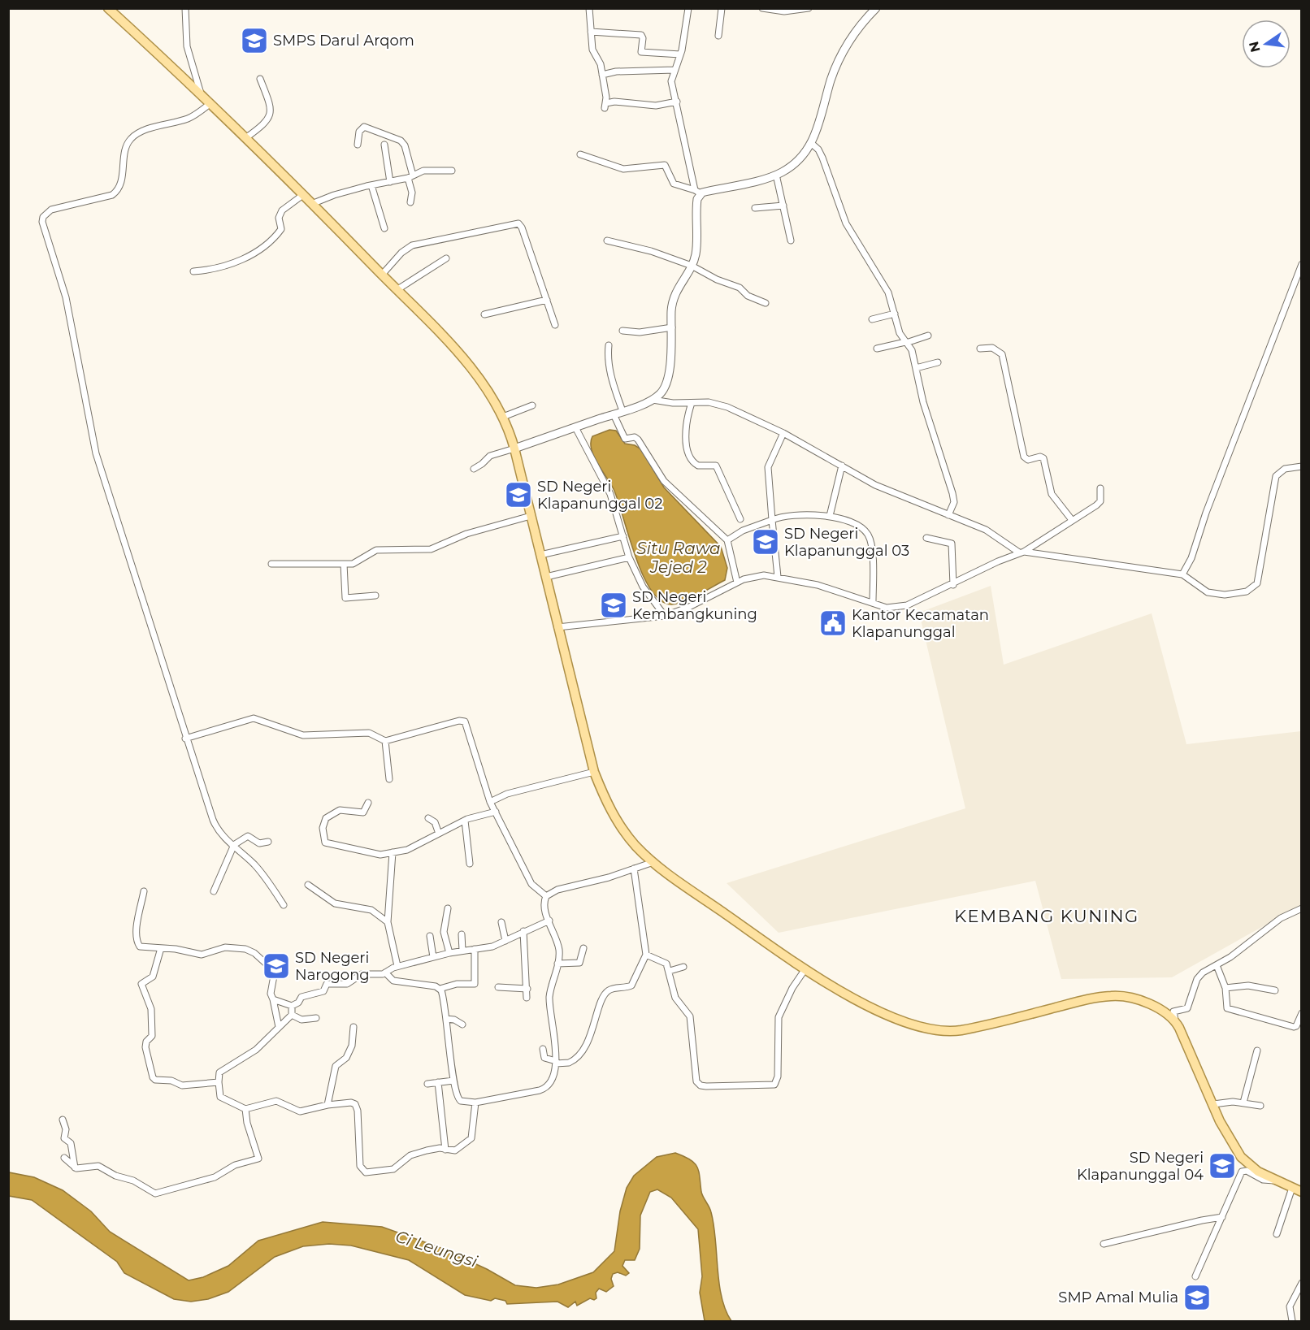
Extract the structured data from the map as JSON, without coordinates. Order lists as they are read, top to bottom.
{
  "districts": ["KEMBANG KUNING"],
  "water": ["Situ Rawa Jejed 2", "Ci Leungsi"],
  "places": {
    "school or university": [
      "SMPS Darul Arqom",
      "SD Negeri Klapanunggal 02",
      "SD Negeri Klapanunggal 03",
      "SD Negeri Kembangkuning",
      "SD Negeri Narogong",
      "SD Negeri Klapanunggal 04",
      "SMP Amal Mulia"
    ],
    "public building": ["Kantor Kecamatan Klapanunggal"]
  },
  "north": "left"
}
